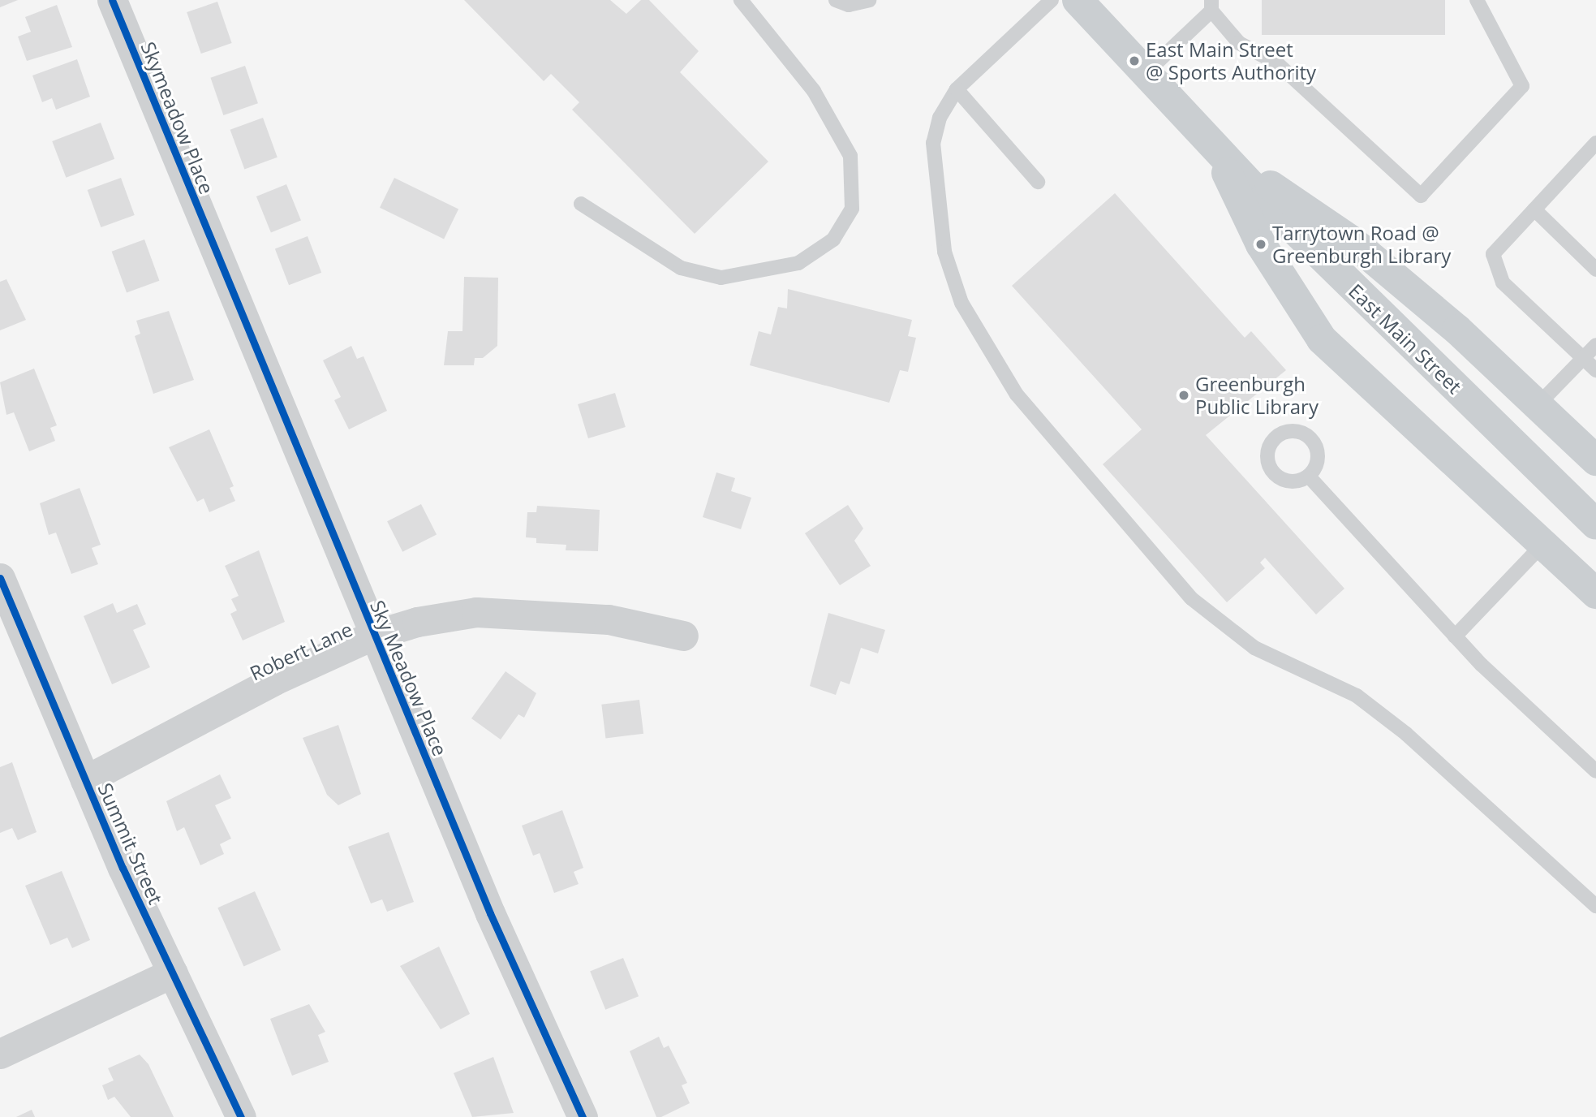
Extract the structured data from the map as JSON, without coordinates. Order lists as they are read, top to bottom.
{
  "streets": {
    "main road": ["East Main Street"],
    "street": [
      "Skymeadow Place",
      "Robert Lane",
      "Sky Meadow Place",
      "Summit Street"
    ]
  },
  "crossings": [
    ["Skymeadow Place", "Sky Meadow Place"],
    ["Robert Lane", "Sky Meadow Place"],
    ["Robert Lane", "Summit Street"]
  ],
  "places": ["East Main Street @ Sports Authority", "Tarrytown Road @ Greenburgh Library", "Greenburgh Public Library"]
}
